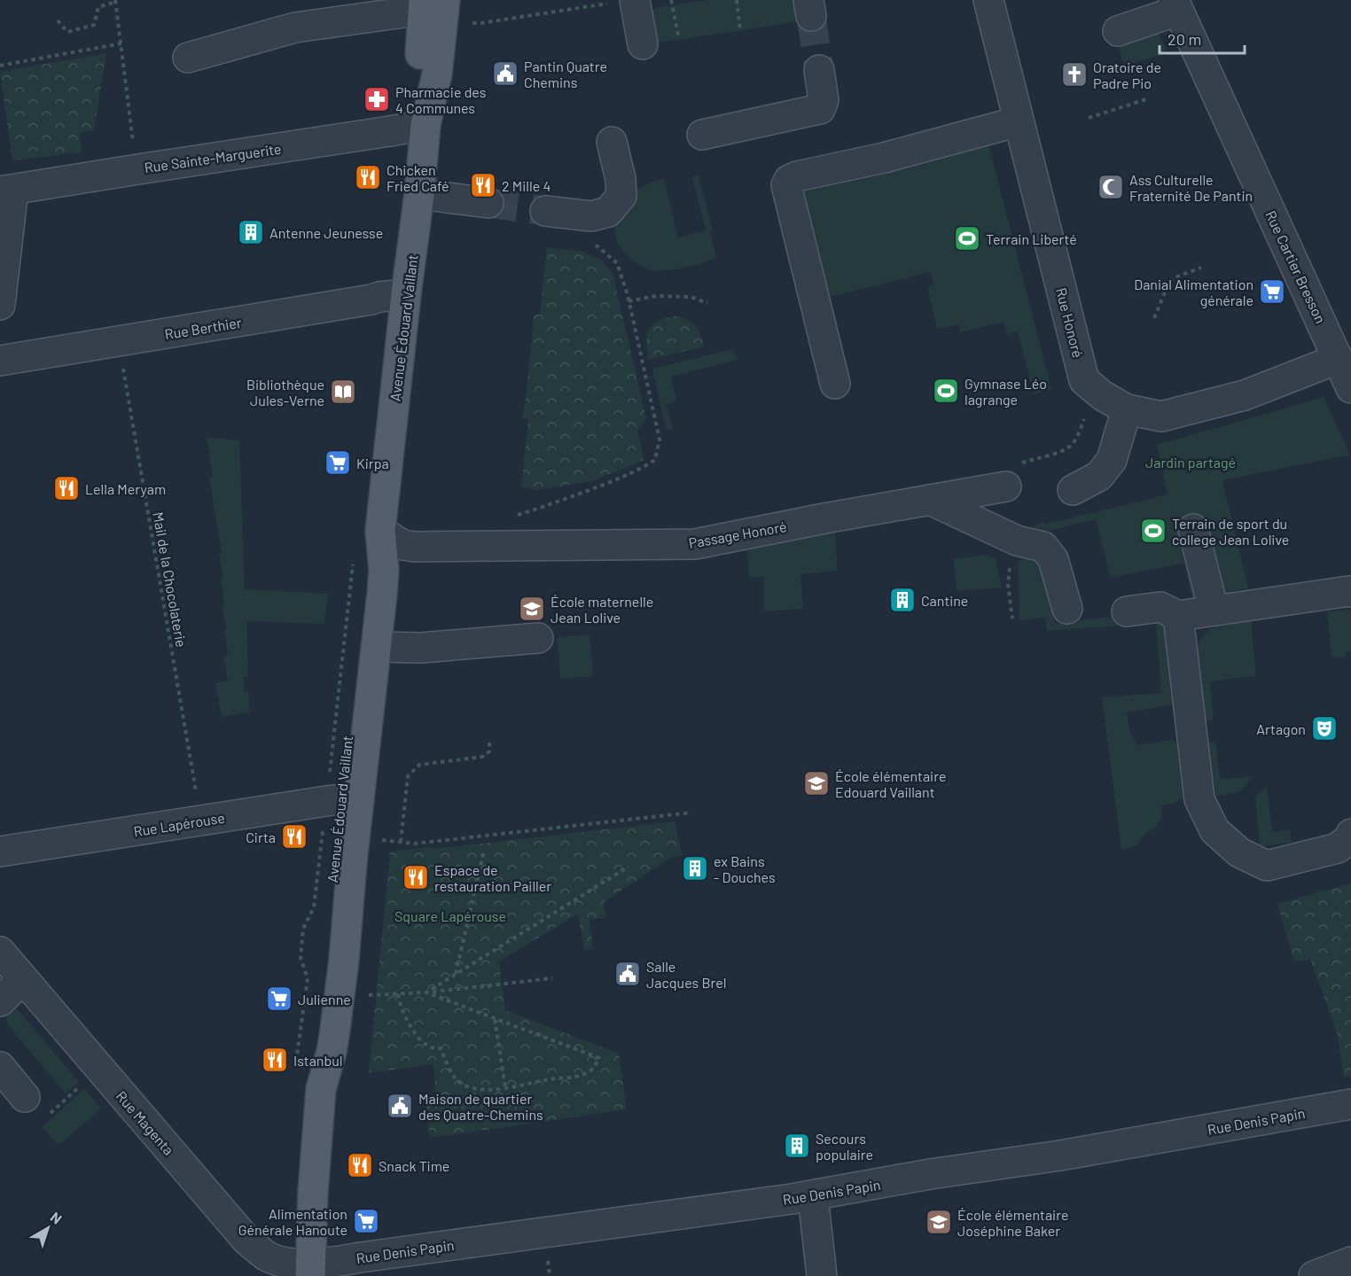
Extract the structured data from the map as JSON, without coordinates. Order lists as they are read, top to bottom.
{
  "streets": {
    "main road": ["Avenue Édouard Vaillant"],
    "street": [
      "Rue Sainte-Marguerite",
      "Rue Cartier Bresson",
      "Rue Honoré",
      "Rue Berthier",
      "Passage Honoré",
      "Rue Lapérouse",
      "Rue Denis Papin",
      "Rue Magenta"
    ],
    "path": ["Mail de la Chocolaterie"]
  },
  "crossings": [
    ["Rue Sainte-Marguerite", "Avenue Édouard Vaillant"],
    ["Rue Cartier Bresson", "Rue Honoré"],
    ["Rue Berthier", "Avenue Édouard Vaillant"],
    ["Rue Berthier", "Mail de la Chocolaterie"],
    ["Avenue Édouard Vaillant", "Passage Honoré"],
    ["Avenue Édouard Vaillant", "Rue Lapérouse"],
    ["Avenue Édouard Vaillant", "Rue Denis Papin"],
    ["Avenue Édouard Vaillant", "Rue Magenta"],
    ["Mail de la Chocolaterie", "Rue Lapérouse"],
    ["Rue Denis Papin", "Rue Magenta"]
  ],
  "parks": ["Jardin partagé", "Square Lapérouse"],
  "places": {
    "public building": ["Pantin Quatre Chemins", "Salle Jacques Brel", "Maison de quartier des Quatre-Chemins"],
    "church": ["Oratoire de Padre Pio"],
    "pharmacy": ["Pharmacie des 4 Communes"],
    "restaurant": [
      "Chicken Fried Café",
      "2 Mille 4",
      "Lella Meryam",
      "Cirta",
      "Espace de restauration Pailler",
      "Istanbul",
      "Snack Time"
    ],
    "mosque": ["Ass Culturelle Fraternité De Pantin"],
    "building": [
      "Antenne Jeunesse",
      "Cantine",
      "ex Bains - Douches",
      "Secours populaire"
    ],
    "sports": ["Terrain Liberté", "Gymnase Léo lagrange", "Terrain de sport du college Jean Lolive"],
    "supermarket": [
      "Danial Alimentation générale",
      "Kirpa",
      "Julienne",
      "Alimentation Générale Hanoute"
    ],
    "library": ["Bibliothèque Jules-Verne"],
    "school or university": ["École maternelle Jean Lolive", "École élémentaire Edouard Vaillant", "École élémentaire Joséphine Baker"],
    "theatre": ["Artagon"]
  },
  "scale_bar": "20 m",
  "north": "top right"
}
